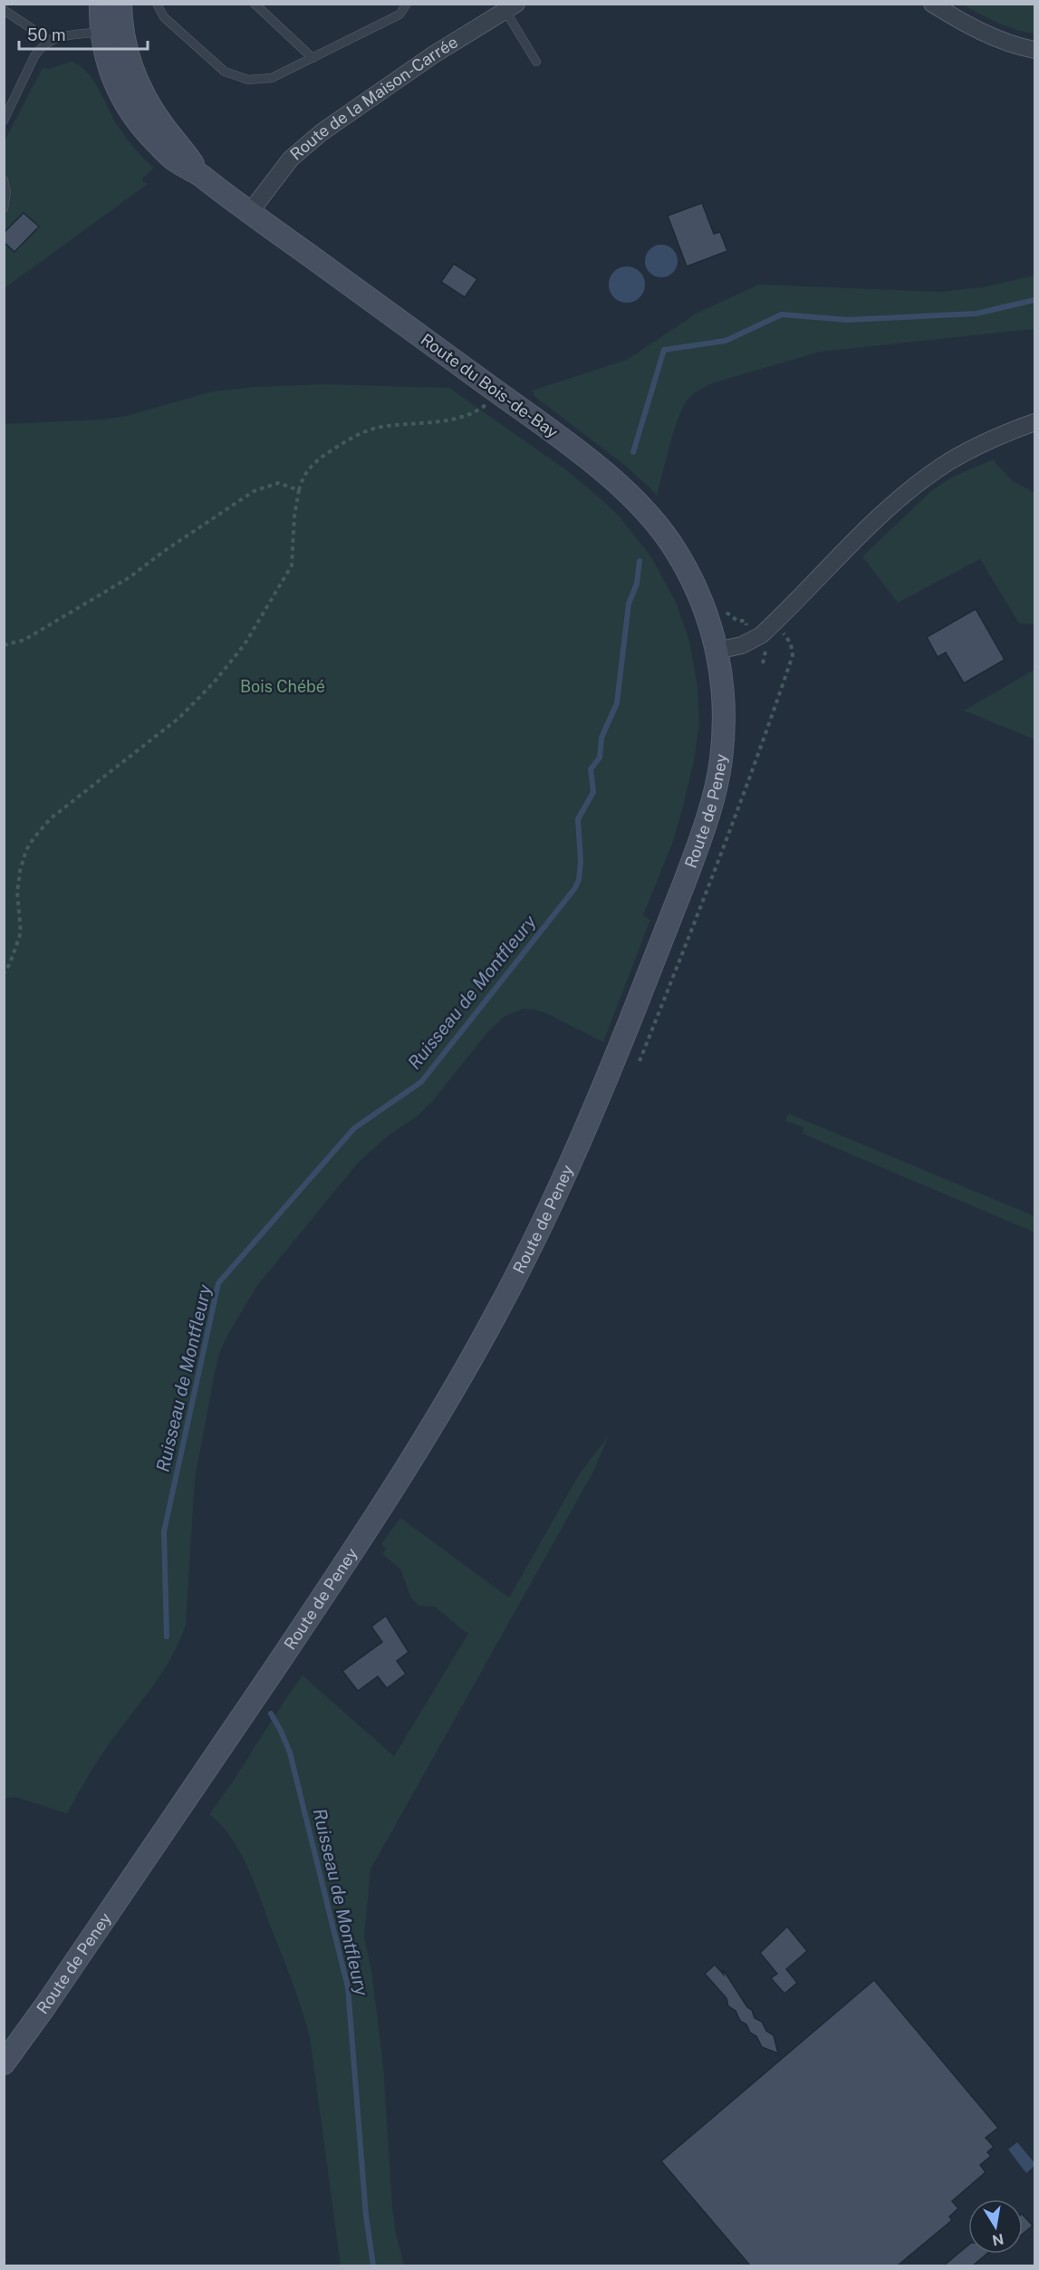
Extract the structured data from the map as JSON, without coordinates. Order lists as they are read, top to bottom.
{
  "streets": {
    "main road": ["Route du Bois-de-Bay", "Route de Peney"],
    "street": ["Route de la Maison-Carrée"]
  },
  "crossings": [
    ["Route de la Maison-Carrée", "Route du Bois-de-Bay"],
    ["Route du Bois-de-Bay", "Route de Peney"]
  ],
  "water": ["Ruisseau de Montfleury"],
  "parks": ["Bois Chébé"],
  "scale_bar": "50 m",
  "north": "bottom"
}
